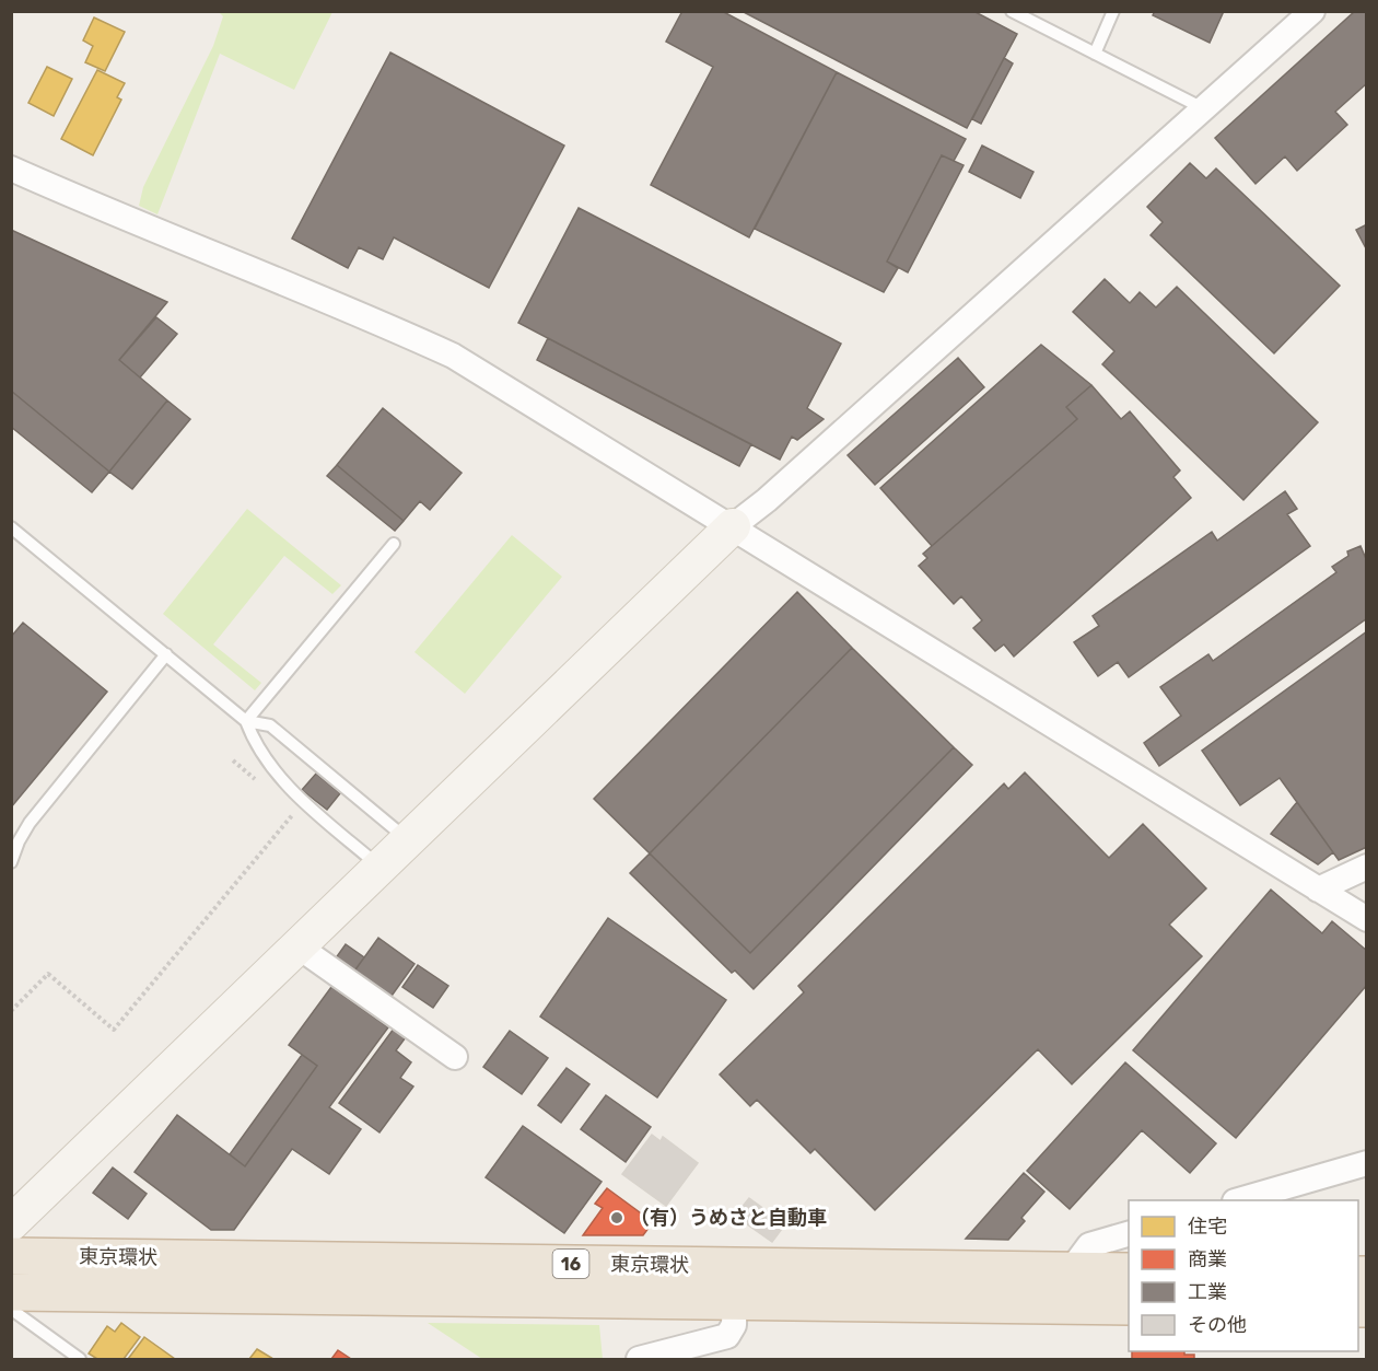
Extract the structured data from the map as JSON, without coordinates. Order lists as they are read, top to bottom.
{
  "streets": {
    "highway": ["東京環状", "16"]
  },
  "places": ["（有）うめさと自動車"],
  "legend": [
    "住宅",
    "商業",
    "工業",
    "その他"
  ]
}
